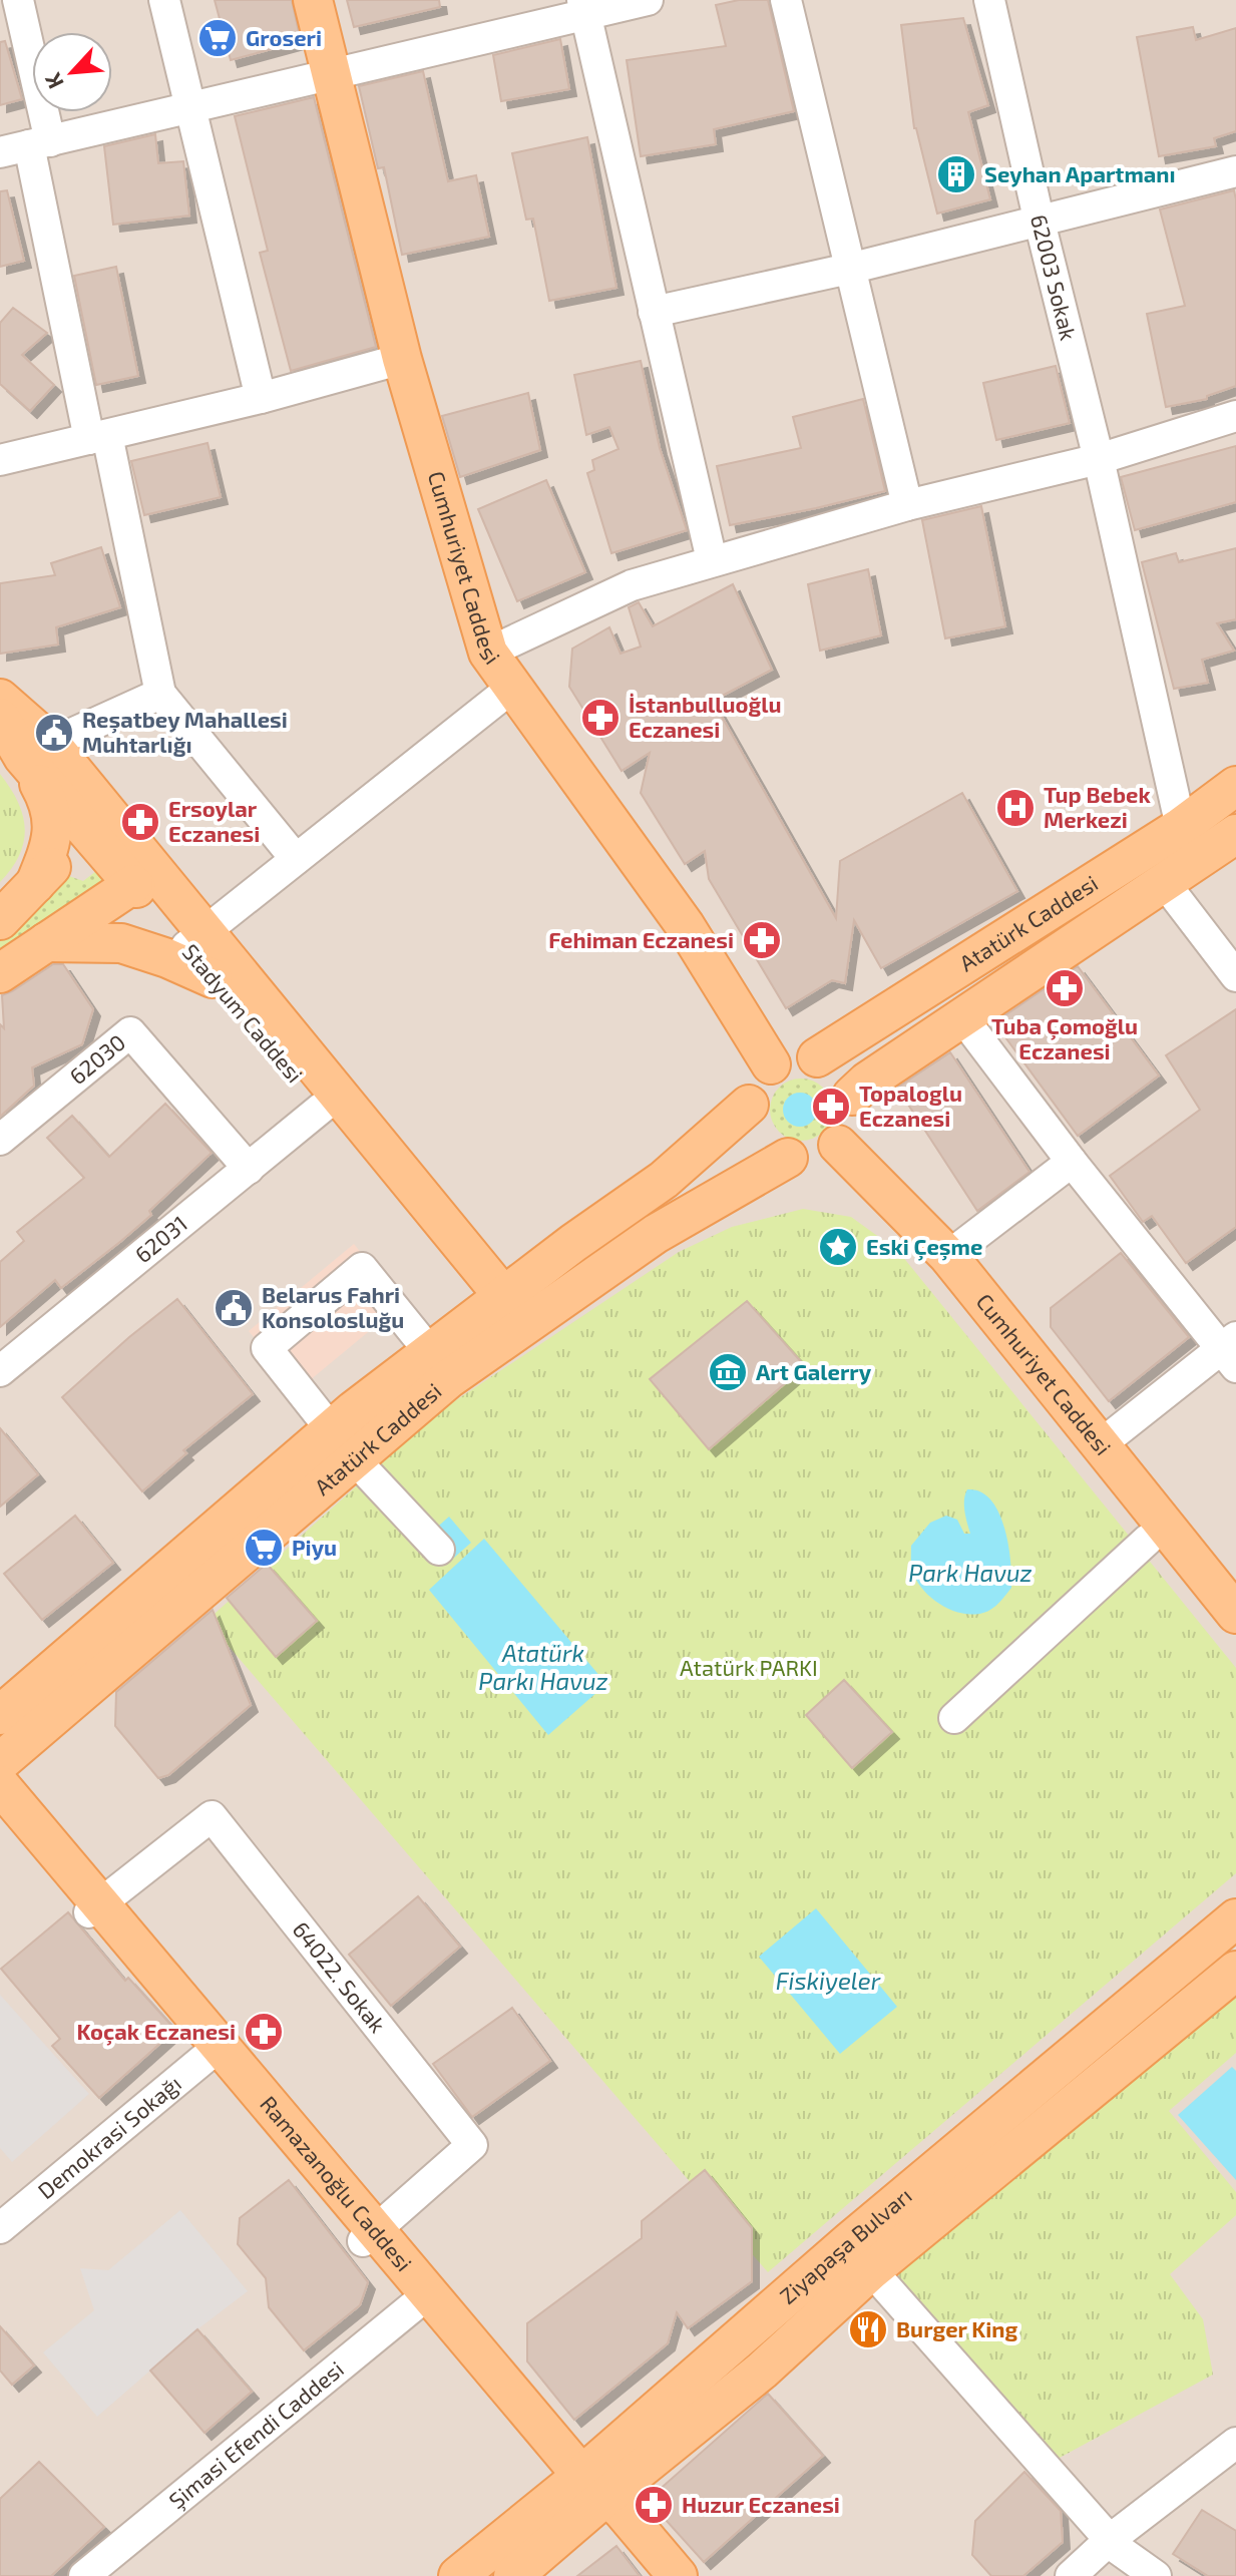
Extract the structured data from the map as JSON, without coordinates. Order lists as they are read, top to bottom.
{
  "streets": {
    "main road": [
      "Cumhuriyet Caddesi",
      "Atatürk Caddesi",
      "Stadyum Caddesi",
      "Ramazanoğlu Caddesi",
      "Ziyapaşa Bulvarı"
    ],
    "street": [
      "62003 Sokak",
      "62030",
      "62031",
      "64022. Sokak",
      "Demokrasi Sokağı",
      "Şimasi Efendi Caddesi"
    ]
  },
  "crossings": [
    ["62003 Sokak", "Atatürk Caddesi"],
    ["Cumhuriyet Caddesi", "Atatürk Caddesi"],
    ["Atatürk Caddesi", "Stadyum Caddesi"],
    ["Stadyum Caddesi", "62031"],
    ["62030", "62031"],
    ["64022. Sokak", "Ramazanoğlu Caddesi"],
    ["Demokrasi Sokağı", "Ramazanoğlu Caddesi"],
    ["Ramazanoğlu Caddesi", "Ziyapaşa Bulvarı"],
    ["Ramazanoğlu Caddesi", "Şimasi Efendi Caddesi"]
  ],
  "water": ["Park Havuz", "Atatürk Parkı Havuz", "Fiskiyeler"],
  "parks": ["Atatürk PARKI"],
  "places": {
    "supermarket": ["Groseri", "Piyu"],
    "building": ["Seyhan Apartmanı"],
    "pharmacy": [
      "İstanbulluoğlu Eczanesi",
      "Ersoylar Eczanesi",
      "Fehiman Eczanesi",
      "Tuba Çomoğlu Eczanesi",
      "Topaloglu Eczanesi",
      "Koçak Eczanesi",
      "Huzur Eczanesi"
    ],
    "public building": ["Reşatbey Mahallesi Muhtarlığı", "Belarus Fahri Konsolosluğu"],
    "hospital": ["Tup Bebek Merkezi"],
    "place": ["Eski Çeşme"],
    "museum": ["Art Galerry"],
    "restaurant": ["Burger King"]
  },
  "north": "bottom left"
}
